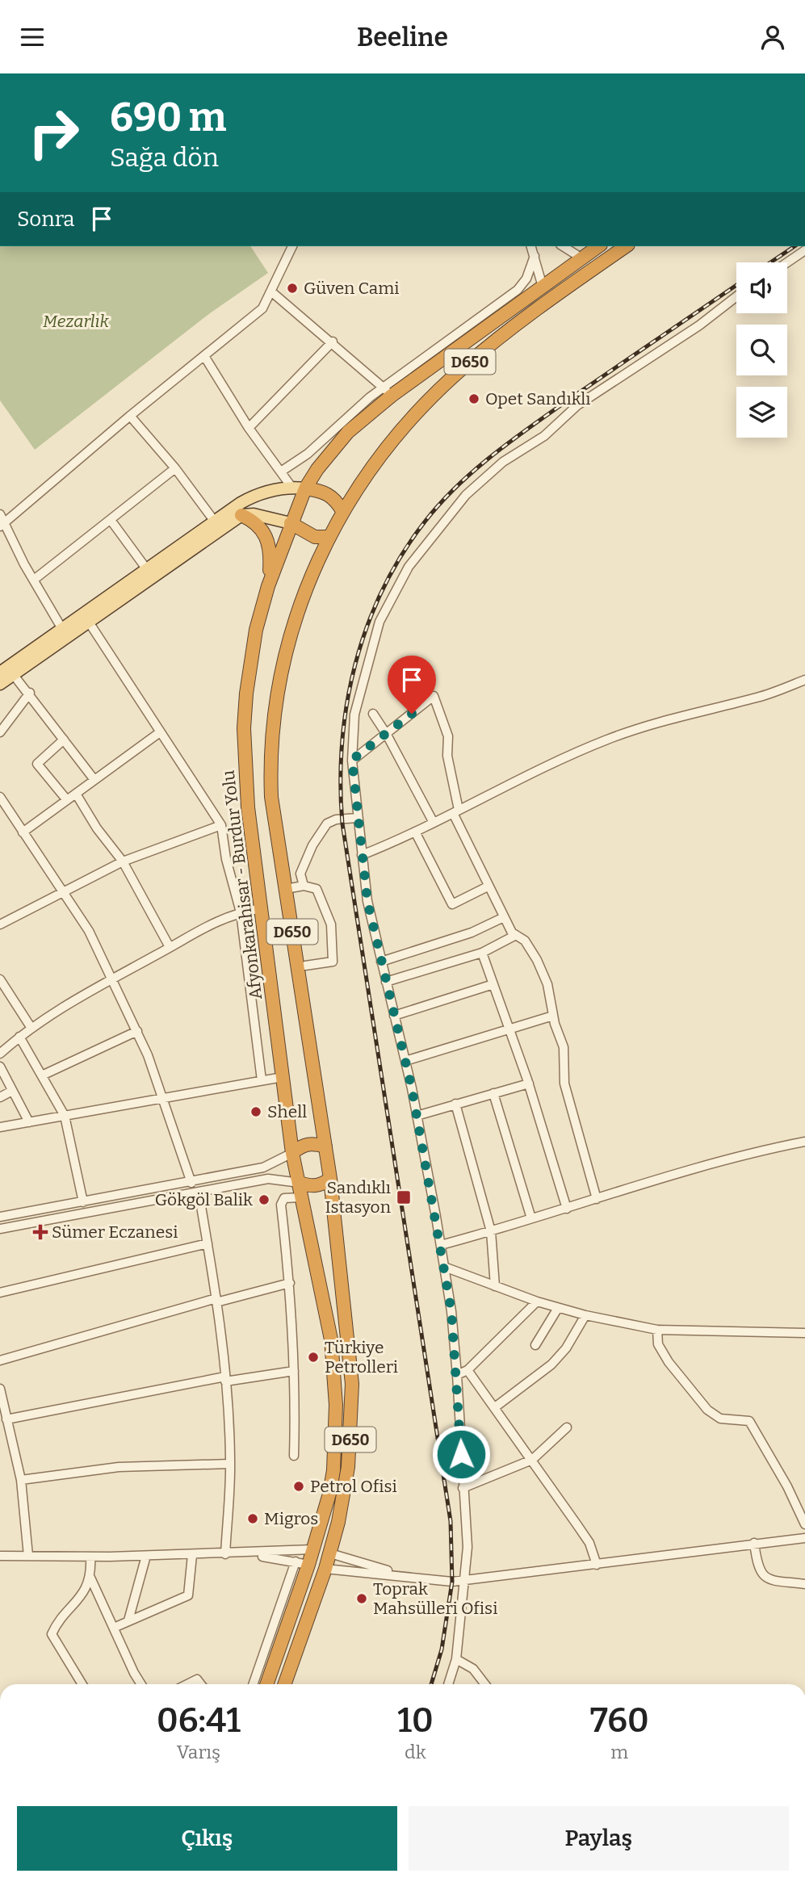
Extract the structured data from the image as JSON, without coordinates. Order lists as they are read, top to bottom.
{
  "streets": {
    "highway": ["D650", "Afyonkarahisar - Burdur Yolu"]
  },
  "crossings": [
    ["D650", "Afyonkarahisar - Burdur Yolu"]
  ],
  "parks": ["Mezarlık"],
  "places": {
    "other": [
      "Güven Cami",
      "Opet Sandıklı",
      "Shell",
      "Gökgöl Balik",
      "Türkiye Petrolleri",
      "Petrol Ofisi",
      "Migros",
      "Toprak Mahsülleri Ofisi"
    ],
    "transit": ["Sandıklı Istasyon"],
    "health": ["Sümer Eczanesi"]
  },
  "page": {
    "header": "Beeline",
    "turn": ["690 m", "Sağa dön"],
    "then": "Sonra",
    "eta": [
      "06:41",
      "Varış",
      "10",
      "dk",
      "760",
      "m"
    ],
    "buttons": ["Çıkış", "Paylaş"]
  }
}
